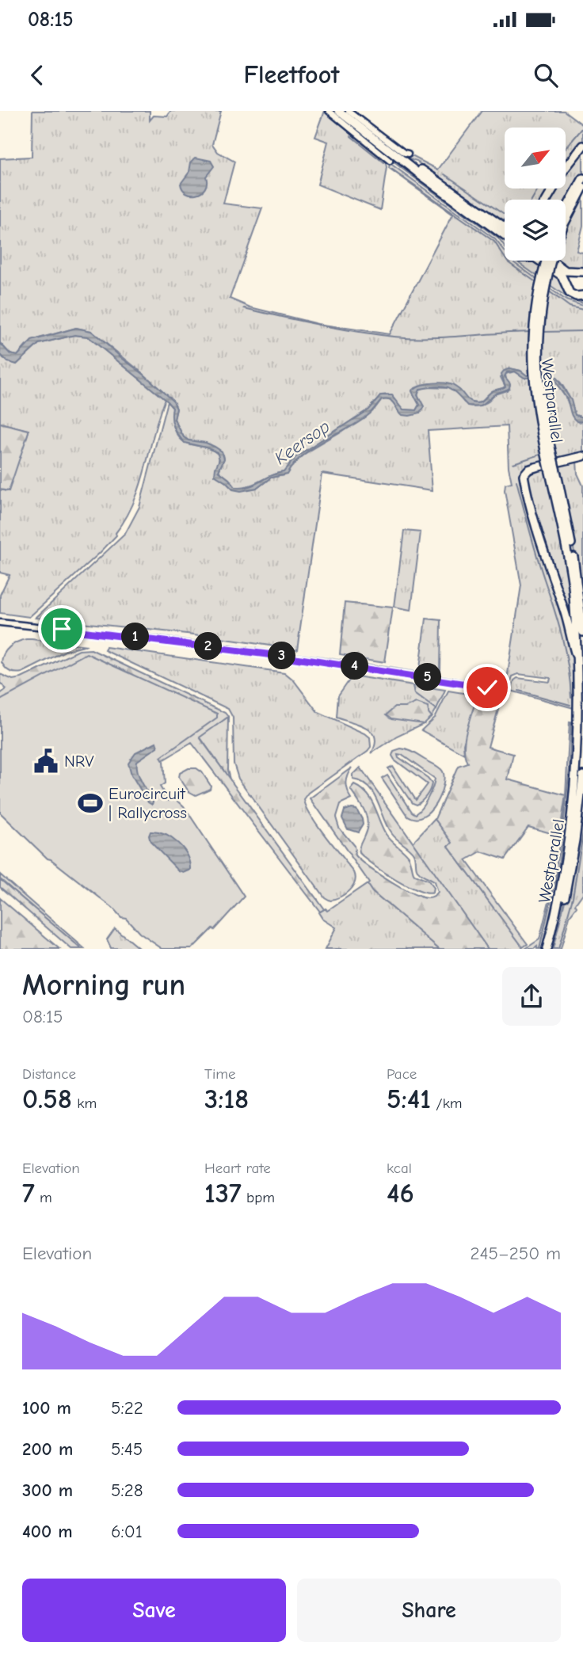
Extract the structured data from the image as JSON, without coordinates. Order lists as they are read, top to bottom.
{
  "streets": {
    "main road": ["Westparallel"]
  },
  "water": ["Keersop"],
  "places": {
    "public building": ["NRV"],
    "sports": ["Eurocircuit | Rallycross"]
  },
  "north": "top right",
  "page": {
    "status": "08:15",
    "header": "Fleetfoot",
    "pins": [
      "1",
      "2",
      "3",
      "4",
      "5"
    ],
    "heading": ["Morning run", "08:15"],
    "stats": [
      ["Distance", "0.58 km"],
      ["Time", "3:18"],
      ["Pace", "5:41 /km"],
      ["Elevation", "7 m"],
      ["Heart rate", "137 bpm"],
      ["kcal", "46"]
    ],
    "chart": ["Elevation", "245–250 m"],
    "list": [
      {
        "name": "100 m",
        "note": "5:22"
      },
      {
        "name": "200 m",
        "note": "5:45"
      },
      {
        "name": "300 m",
        "note": "5:28"
      },
      {
        "name": "400 m",
        "note": "6:01"
      }
    ],
    "buttons": ["Save", "Share"]
  }
}
